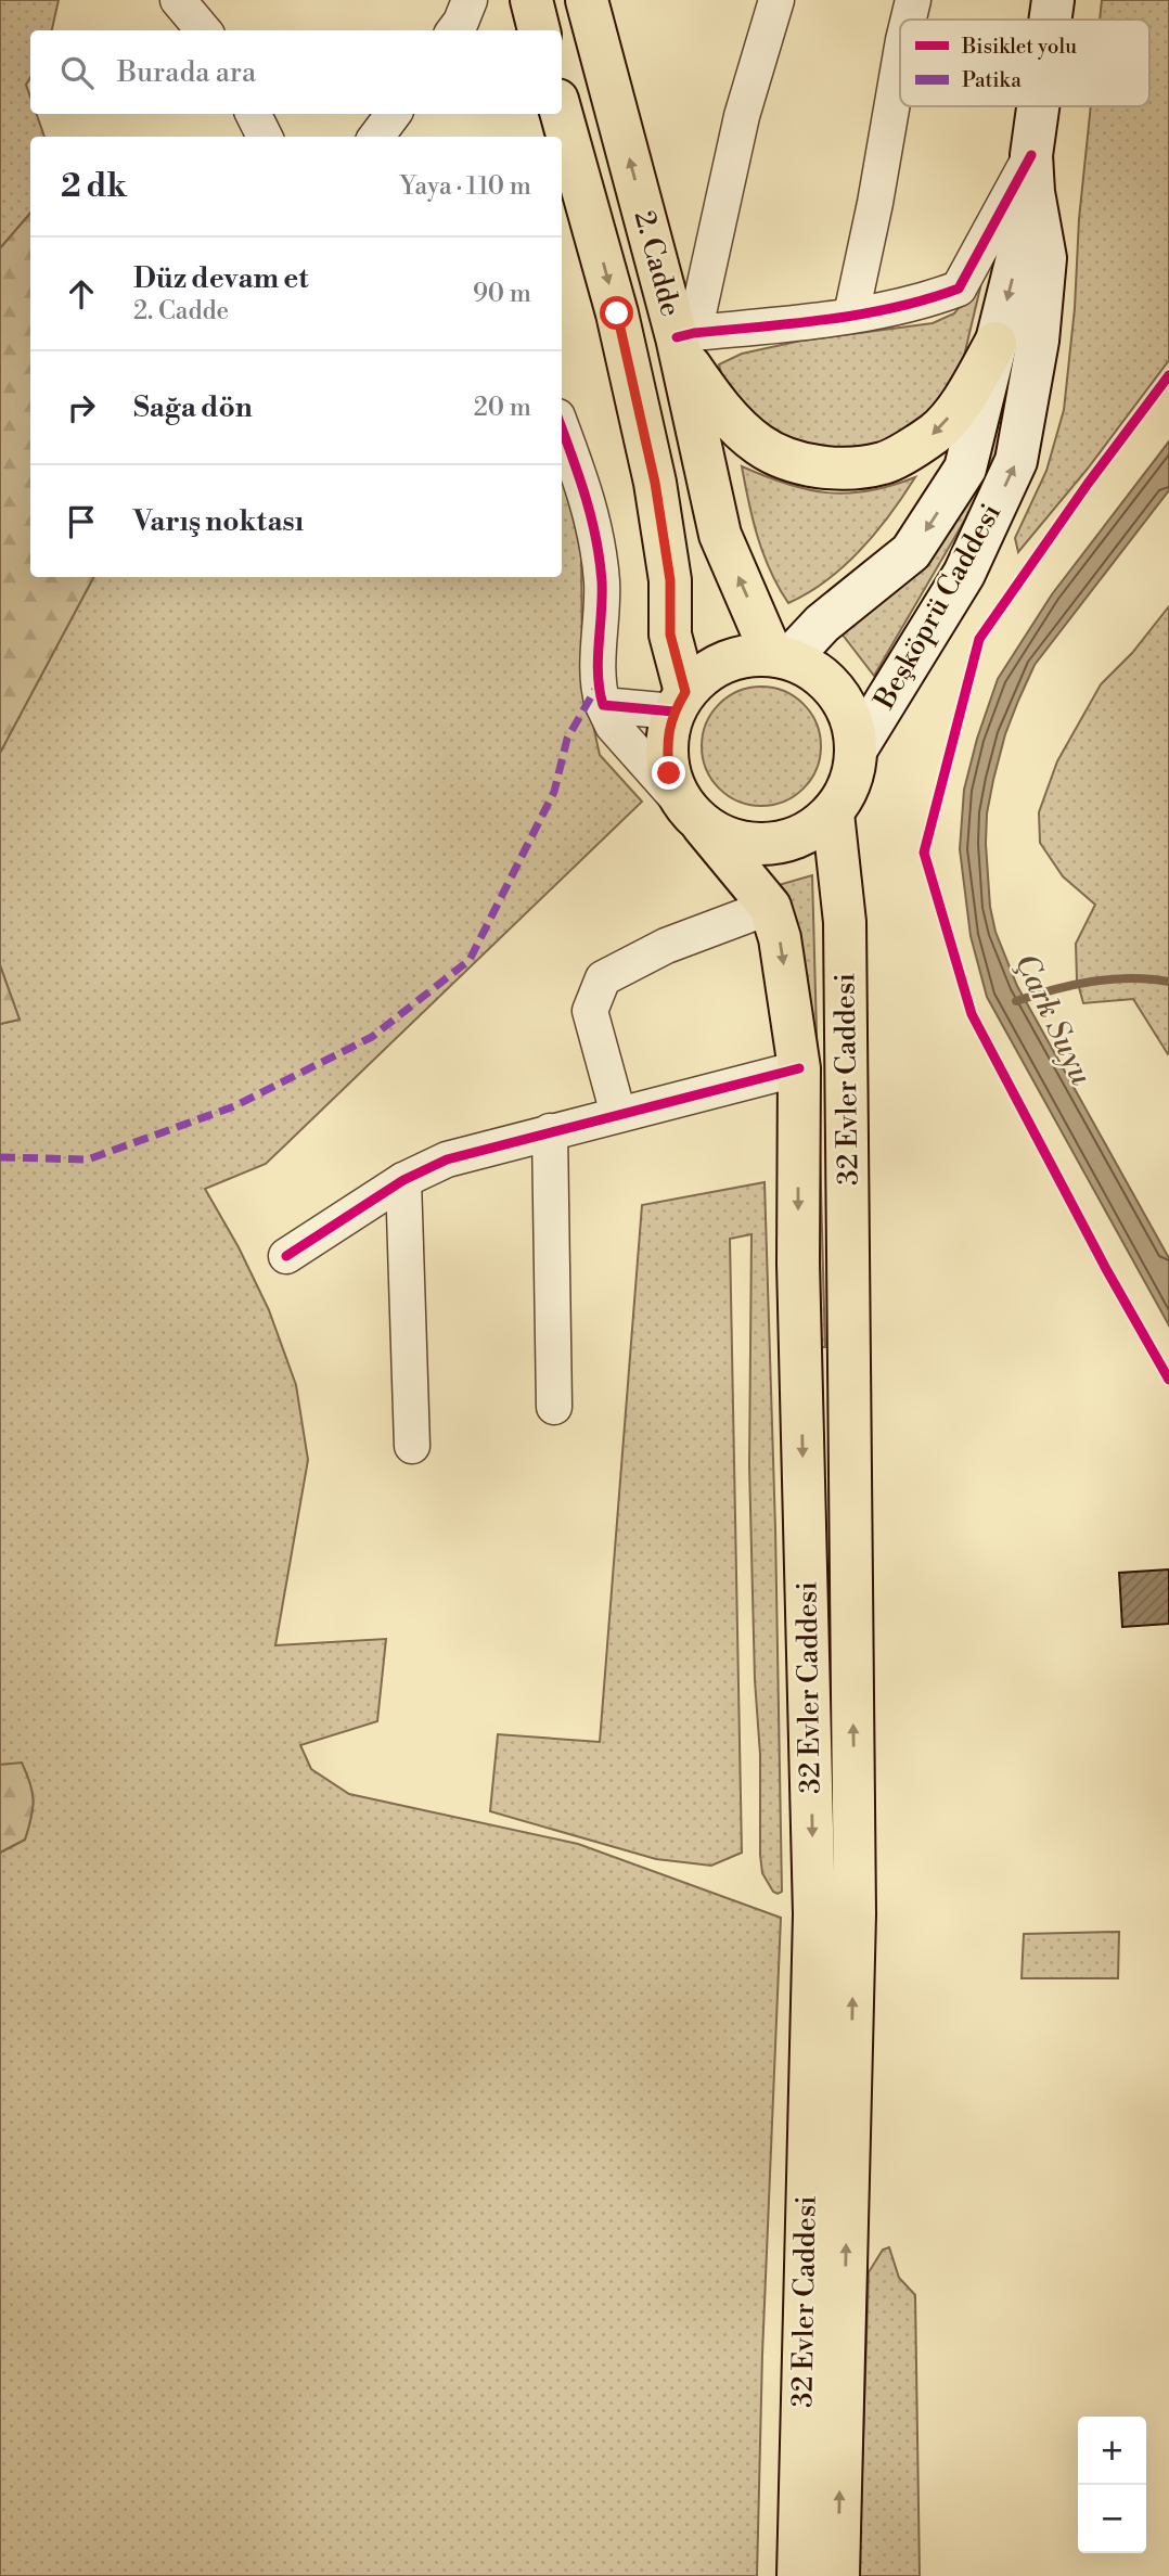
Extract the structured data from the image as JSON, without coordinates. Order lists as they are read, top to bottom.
{
  "streets": {
    "main road": ["2. Cadde", "Beşköprü Caddesi", "32 Evler Caddesi"]
  },
  "crossings": [
    ["2. Cadde", "Beşköprü Caddesi"],
    ["2. Cadde", "32 Evler Caddesi"],
    ["Beşköprü Caddesi", "32 Evler Caddesi"]
  ],
  "water": ["Çark Suyu"],
  "legend": ["Bisiklet yolu", "Patika"],
  "page": {
    "search": "Burada ara",
    "heading": ["2 dk", "Yaya · 110 m"],
    "list": [
      ["Düz devam et", "2. Cadde", "90 m"],
      ["Sağa dön", "20 m"],
      "Varış noktası"
    ],
    "map_buttons": ["+", "−"]
  }
}
